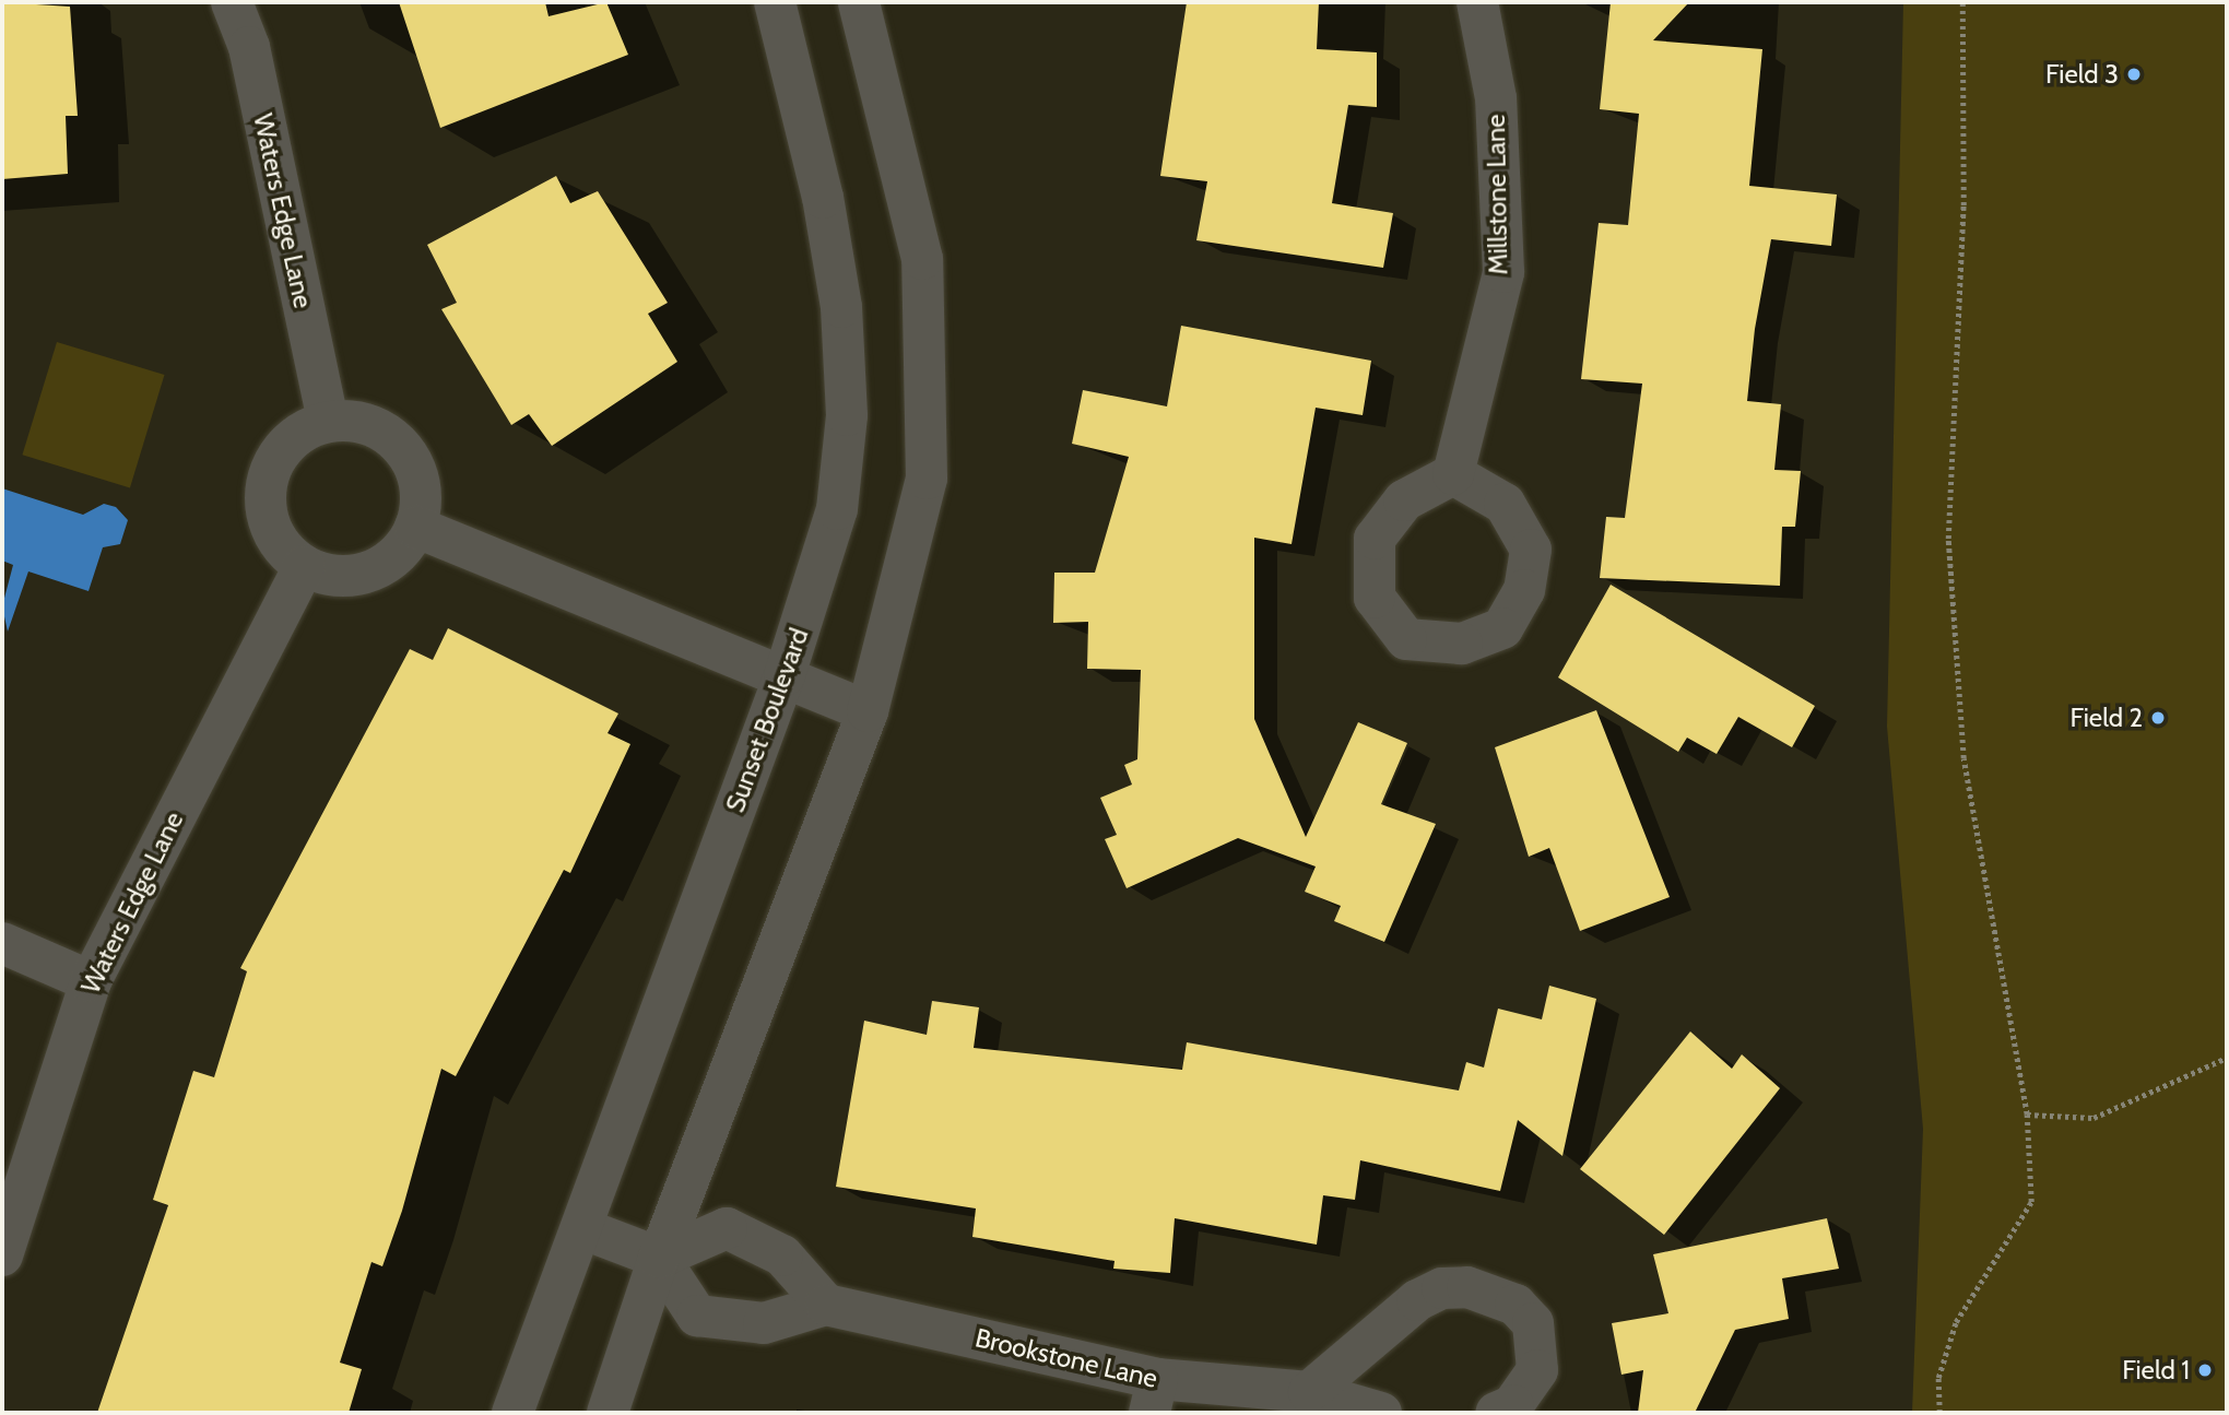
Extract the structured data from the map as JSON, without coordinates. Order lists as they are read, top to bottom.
{
  "streets": {
    "street": [
      "Millstone Lane",
      "Waters Edge Lane",
      "Sunset Boulevard",
      "Brookstone Lane"
    ]
  },
  "places": ["Field 3", "Field 2", "Field 1"]
}
